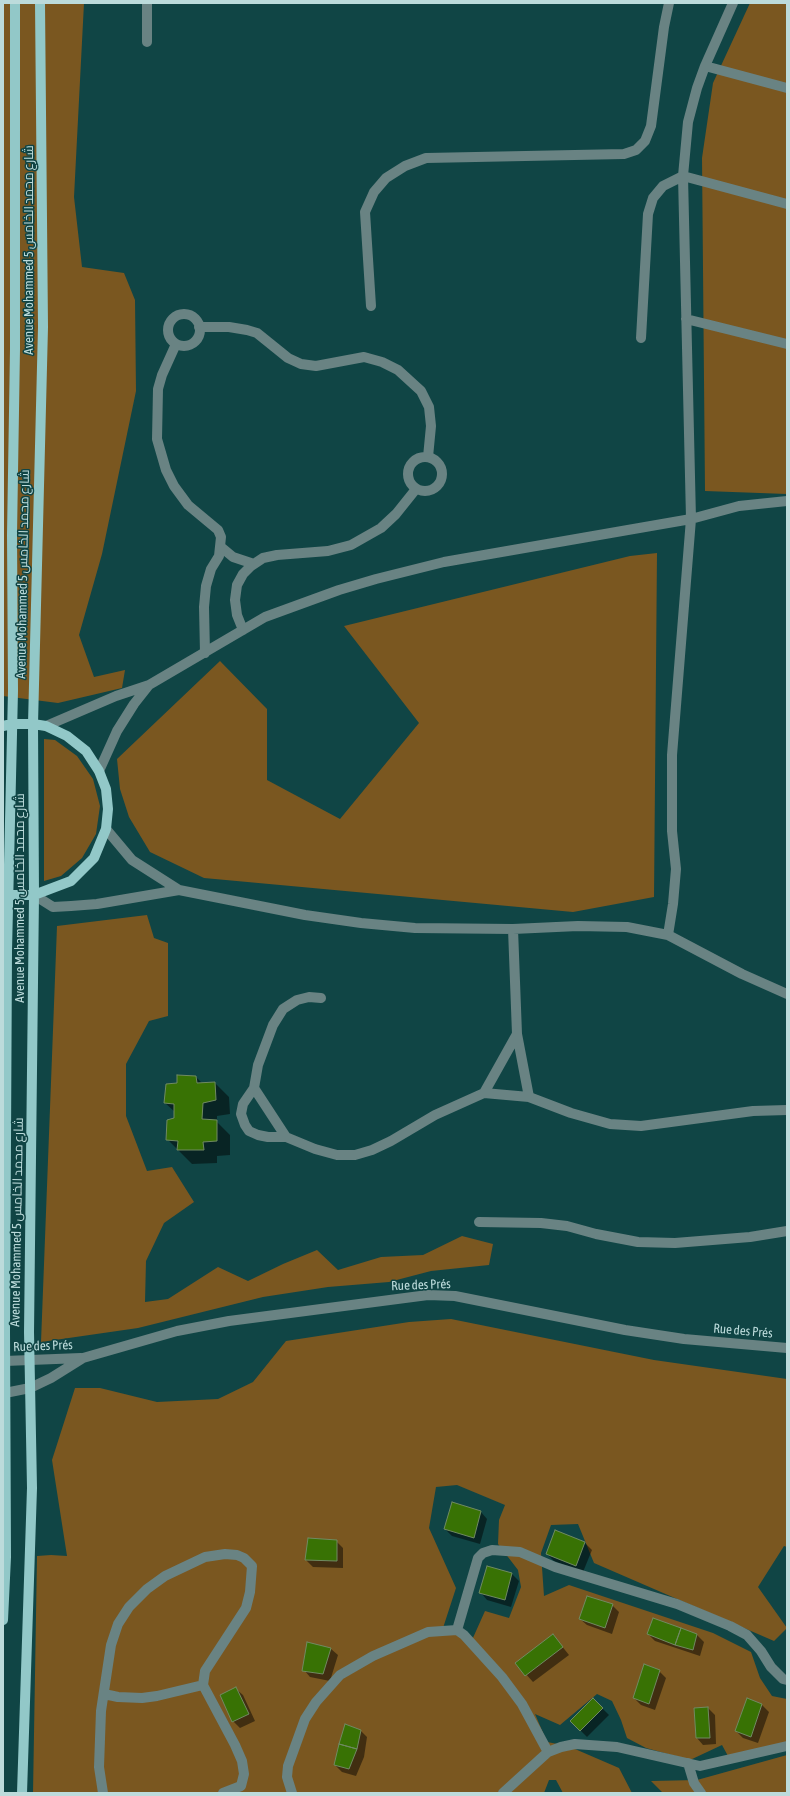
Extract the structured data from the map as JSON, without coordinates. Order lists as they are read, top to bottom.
{
  "streets": {
    "main road": ["Avenue Mohammed 5 شارع محمد الخامس"],
    "street": ["Rue des Prés"]
  },
  "crossings": [
    ["Avenue Mohammed 5 شارع محمد الخامس", "Rue des Prés"]
  ]
}
